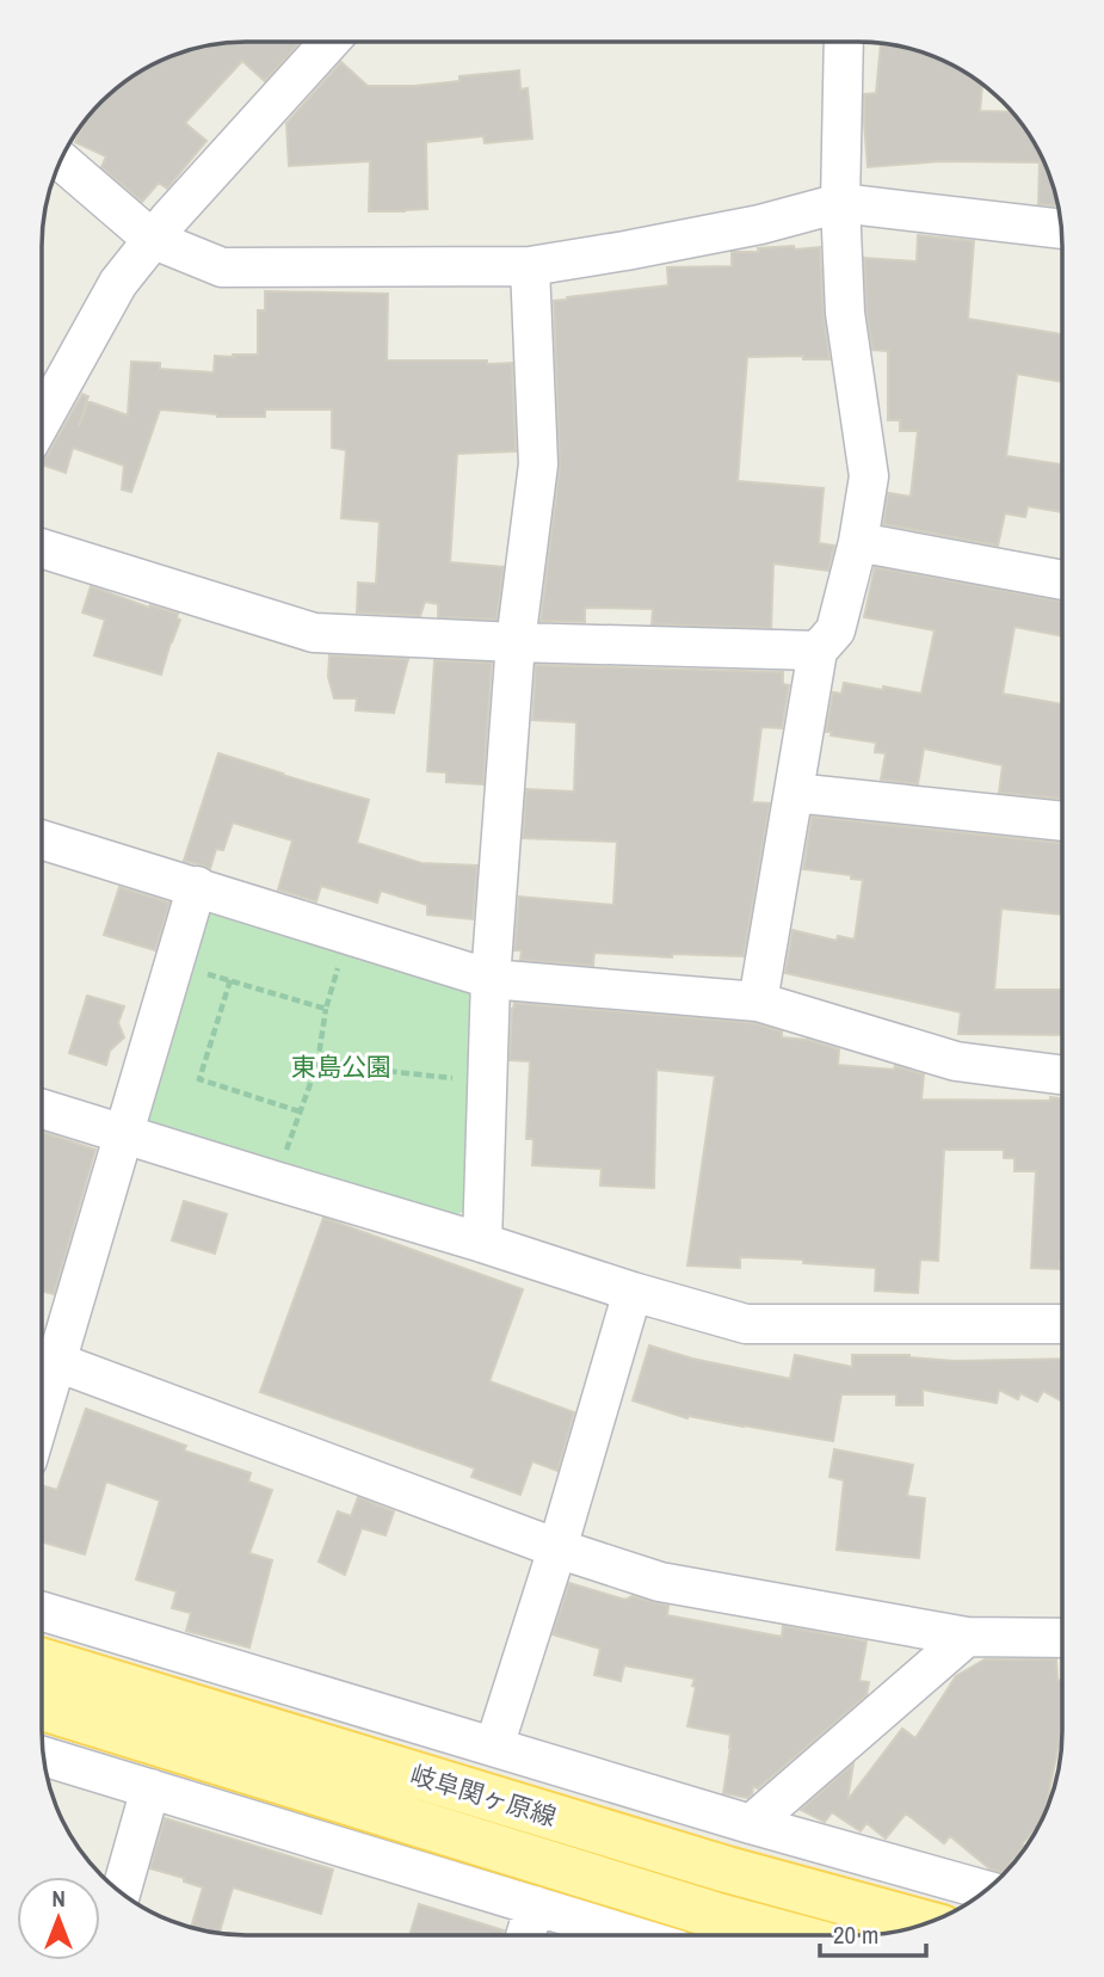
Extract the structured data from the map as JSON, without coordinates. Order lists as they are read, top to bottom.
{
  "streets": {
    "main road": ["岐阜関ヶ原線"]
  },
  "parks": ["東島公園"],
  "scale_bar": "20 m",
  "north": "top"
}
